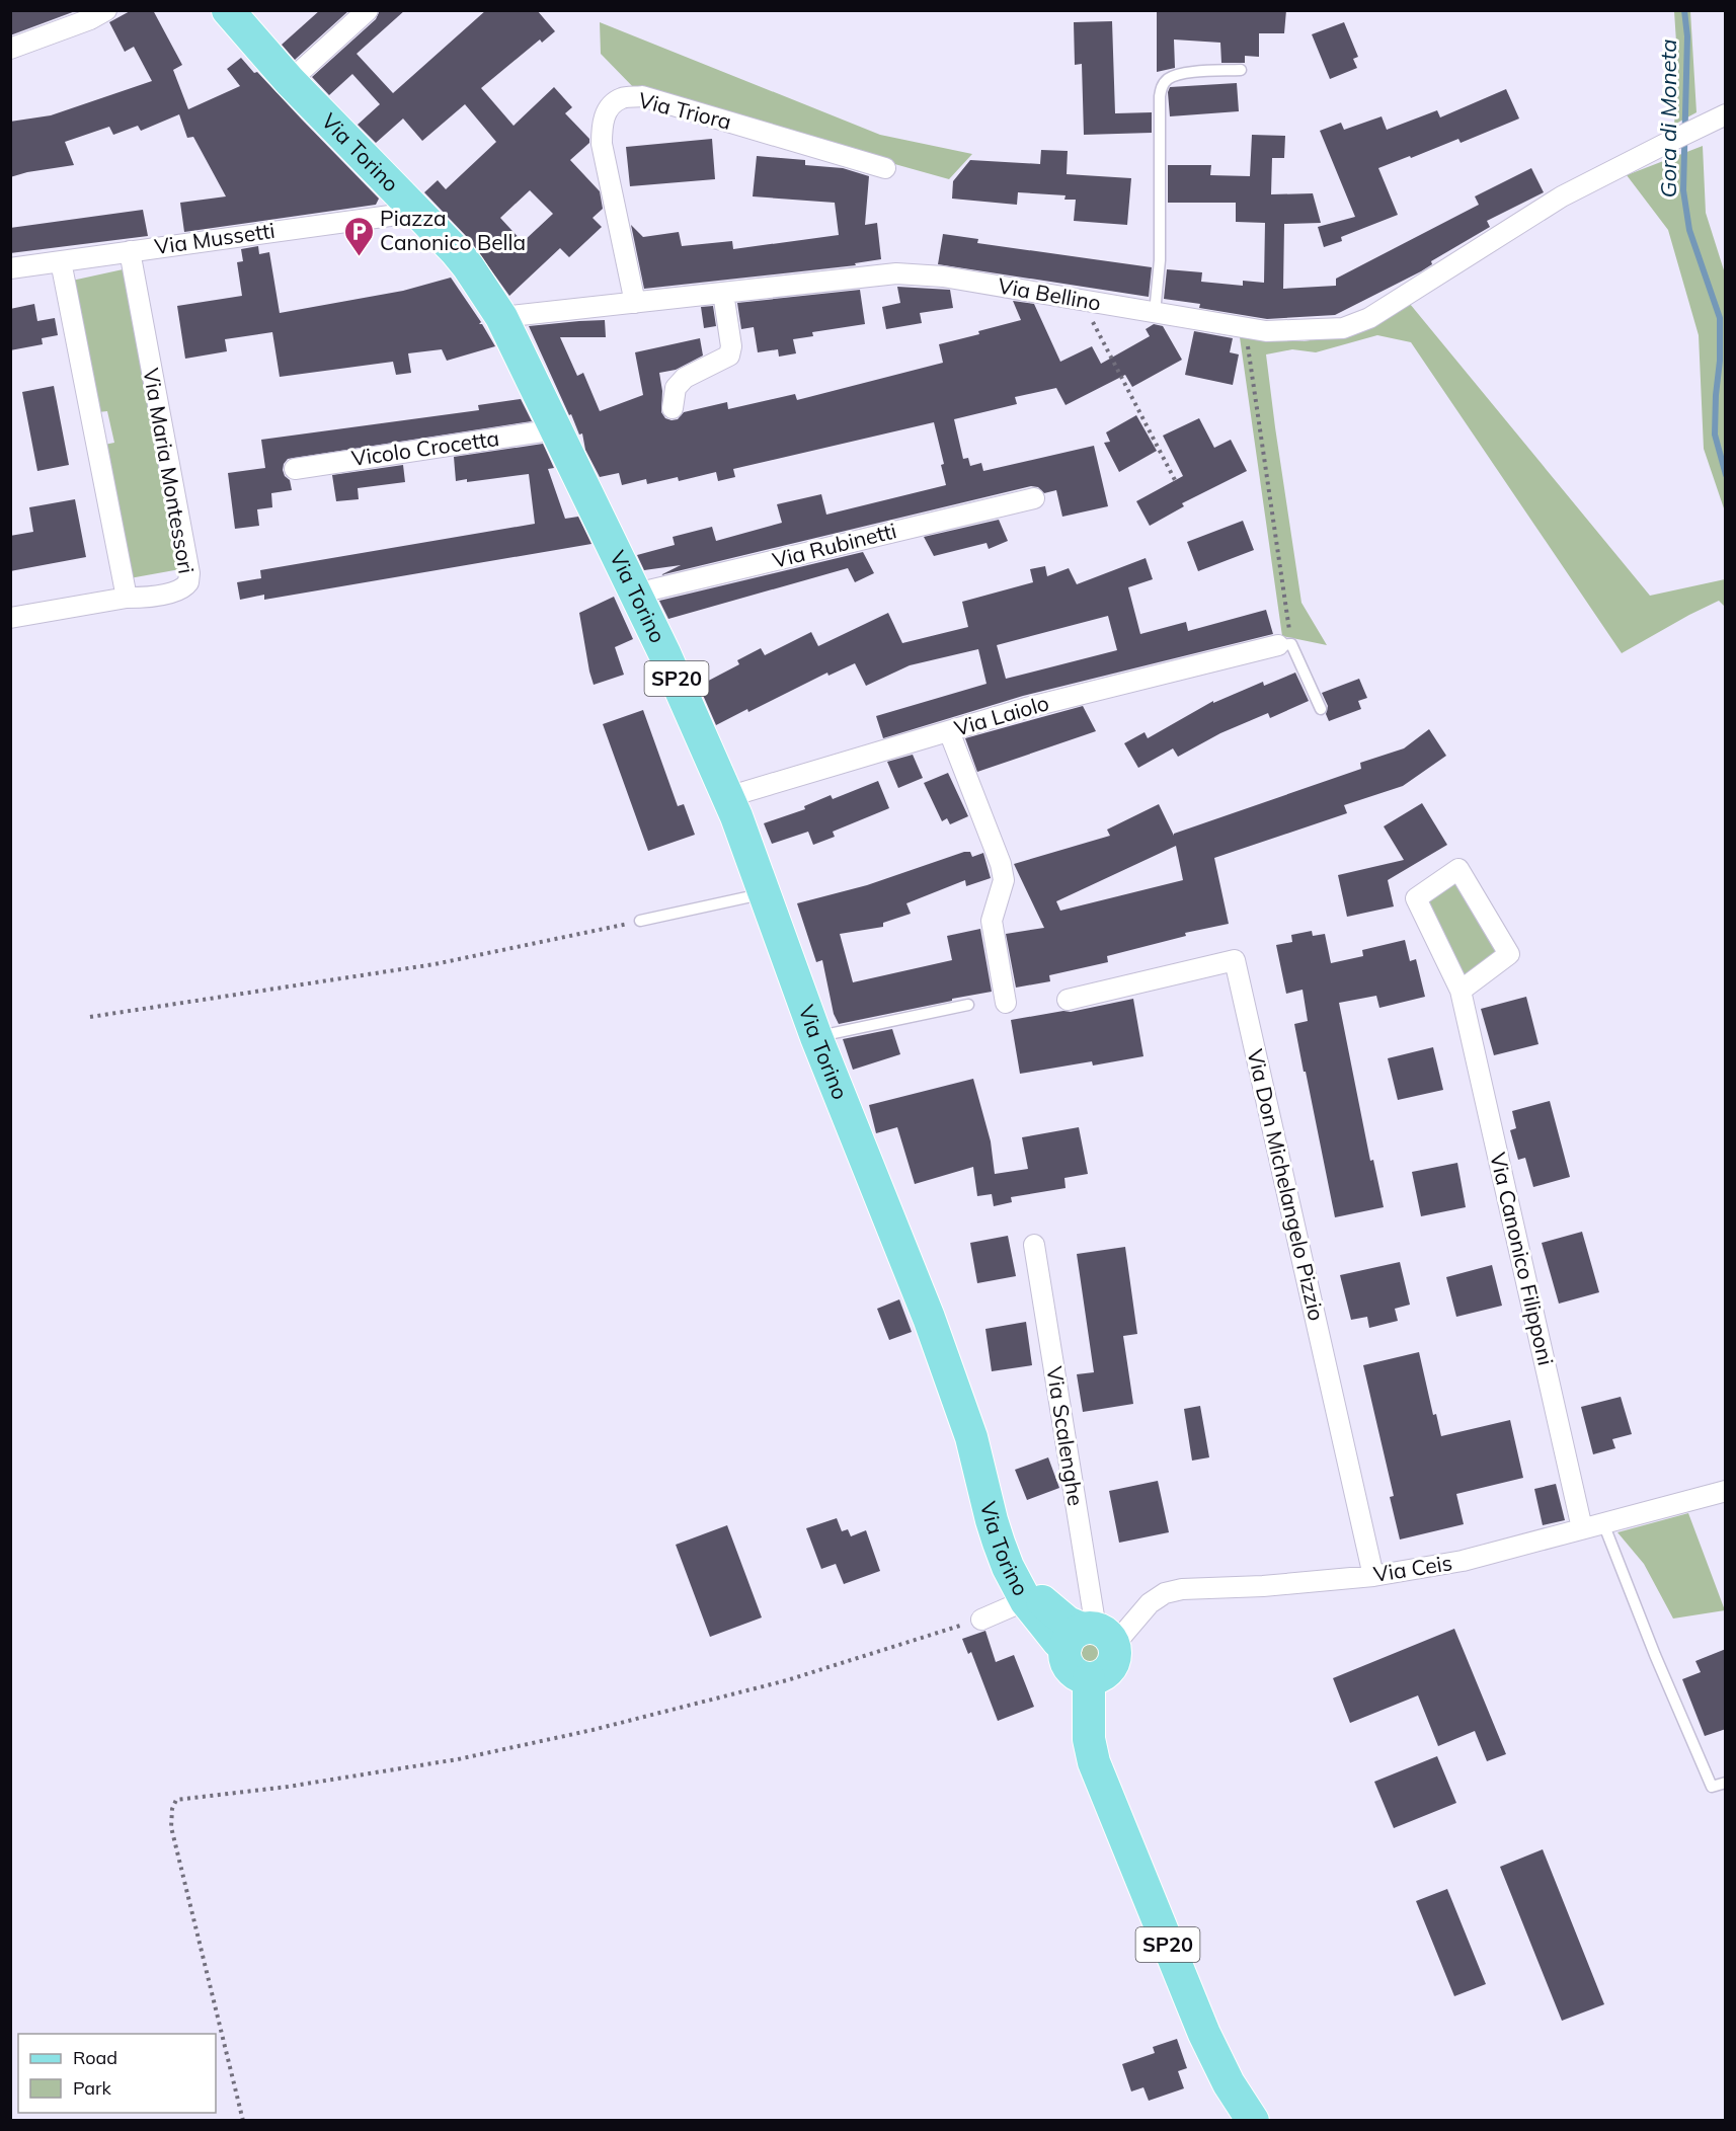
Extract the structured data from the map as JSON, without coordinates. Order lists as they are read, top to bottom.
{
  "streets": {
    "main road": ["Via Torino", "SP20"],
    "street": [
      "Via Triora",
      "Via Mussetti",
      "Via Bellino",
      "Vicolo Crocetta",
      "Via Maria Montessori",
      "Via Rubinetti",
      "Via Laiolo",
      "Via Don Michelangelo Pizzio",
      "Via Canonico Filipponi",
      "Via Scalenghe",
      "Via Ceis"
    ]
  },
  "crossings": [
    ["Via Triora", "Via Bellino"],
    ["Via Torino", "Via Mussetti"],
    ["Via Torino", "Via Bellino"],
    ["Via Torino", "Vicolo Crocetta"],
    ["Via Torino", "Via Rubinetti"],
    ["Via Torino", "Via Laiolo"],
    ["Via Torino", "Via Scalenghe"],
    ["Via Torino", "Via Ceis"],
    ["Via Mussetti", "Via Maria Montessori"],
    ["Via Don Michelangelo Pizzio", "Via Ceis"],
    ["Via Canonico Filipponi", "Via Ceis"],
    ["Via Scalenghe", "Via Ceis"]
  ],
  "water": ["Gora di Moneta"],
  "places": {
    "parking": ["Piazza Canonico Bella"]
  },
  "legend": ["Road", "Park"]
}
